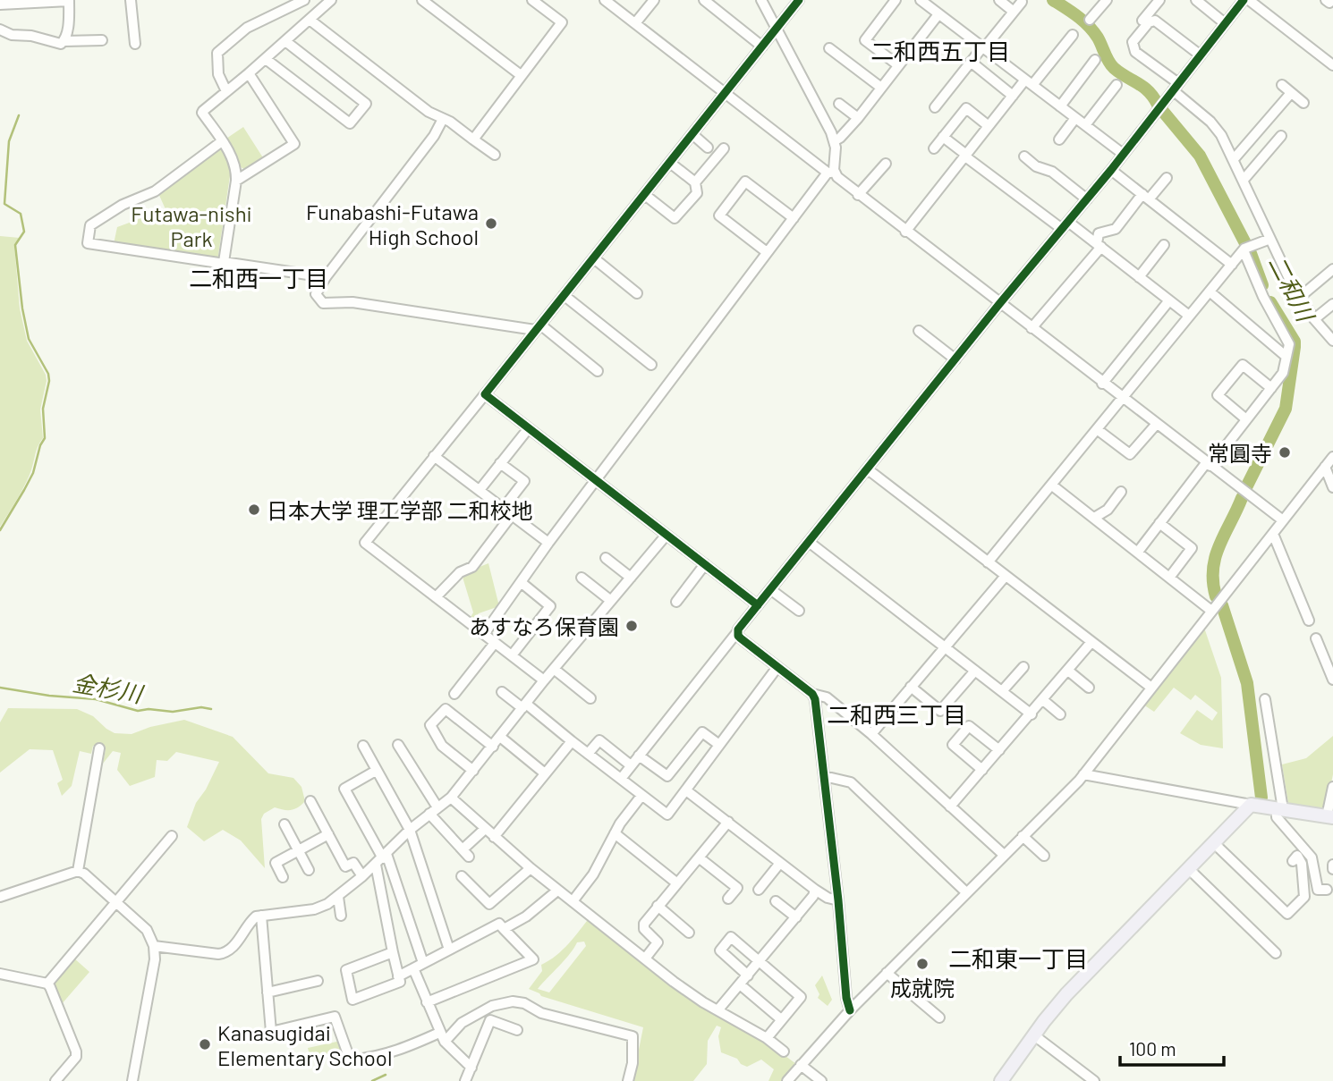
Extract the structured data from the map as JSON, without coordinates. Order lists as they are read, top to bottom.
{
  "districts": [
    "二和西五丁目",
    "二和西一丁目",
    "二和西三丁目",
    "二和東一丁目"
  ],
  "water": ["二和川", "金杉川"],
  "parks": ["Futawa-nishi Park"],
  "places": [
    "Funabashi-Futawa High School",
    "常圓寺",
    "日本大学 理工学部 二和校地",
    "あすなろ保育園",
    "成就院",
    "Kanasugidai Elementary School"
  ],
  "scale_bar": "100 m"
}
